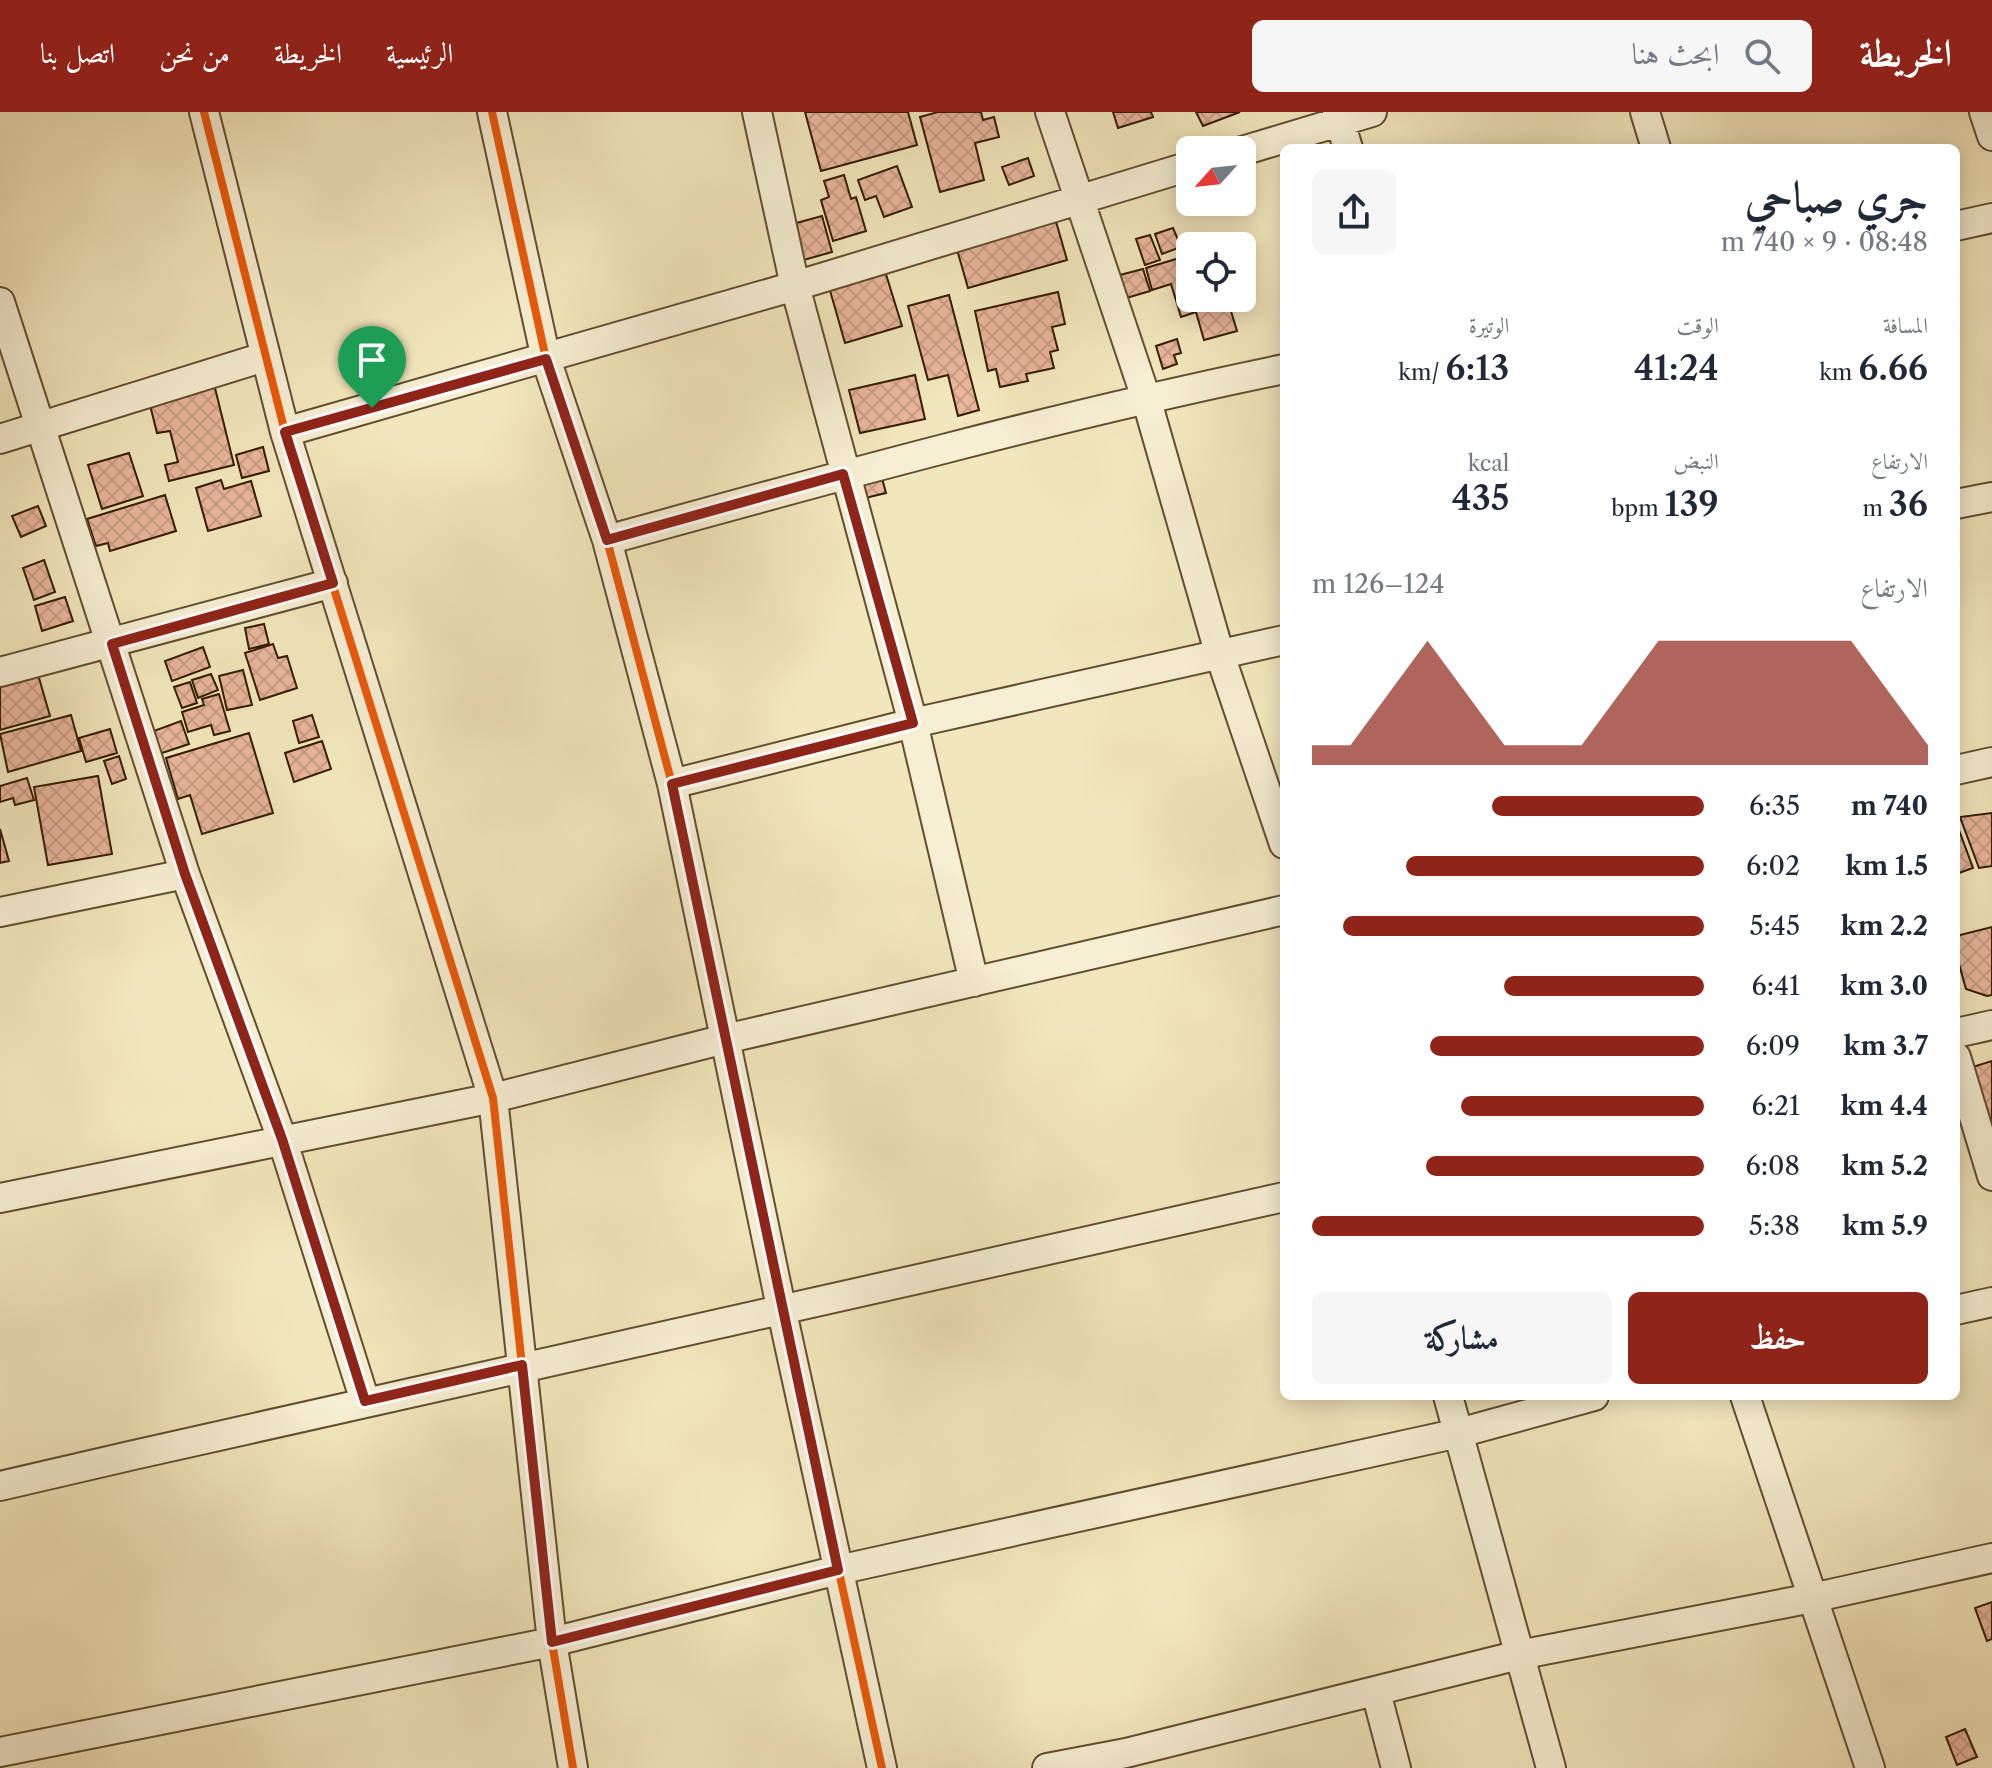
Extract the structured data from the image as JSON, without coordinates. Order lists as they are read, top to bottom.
{
  "north": "bottom left",
  "page": {
    "header": "الخريطة",
    "search": "ابحث هنا",
    "nav": [
      "الرئيسية",
      "الخريطة",
      "من نحن",
      "اتصل بنا"
    ],
    "heading": ["جري صباحي", "08:48 · 9 × 740 m"],
    "stats": [
      ["المسافة", "6.66 km"],
      ["الوقت", "41:24"],
      ["الوتيرة", "6:13 /km"],
      ["الارتفاع", "36 m"],
      ["النبض", "139 bpm"],
      ["kcal", "435"]
    ],
    "chart": ["الارتفاع", "124–126 m"],
    "list": [
      {
        "name": "740 m",
        "note": "6:35"
      },
      {
        "name": "1.5 km",
        "note": "6:02"
      },
      {
        "name": "2.2 km",
        "note": "5:45"
      },
      {
        "name": "3.0 km",
        "note": "6:41"
      },
      {
        "name": "3.7 km",
        "note": "6:09"
      },
      {
        "name": "4.4 km",
        "note": "6:21"
      },
      {
        "name": "5.2 km",
        "note": "6:08"
      },
      {
        "name": "5.9 km",
        "note": "5:38"
      }
    ],
    "buttons": ["حفظ", "مشاركة"]
  }
}
